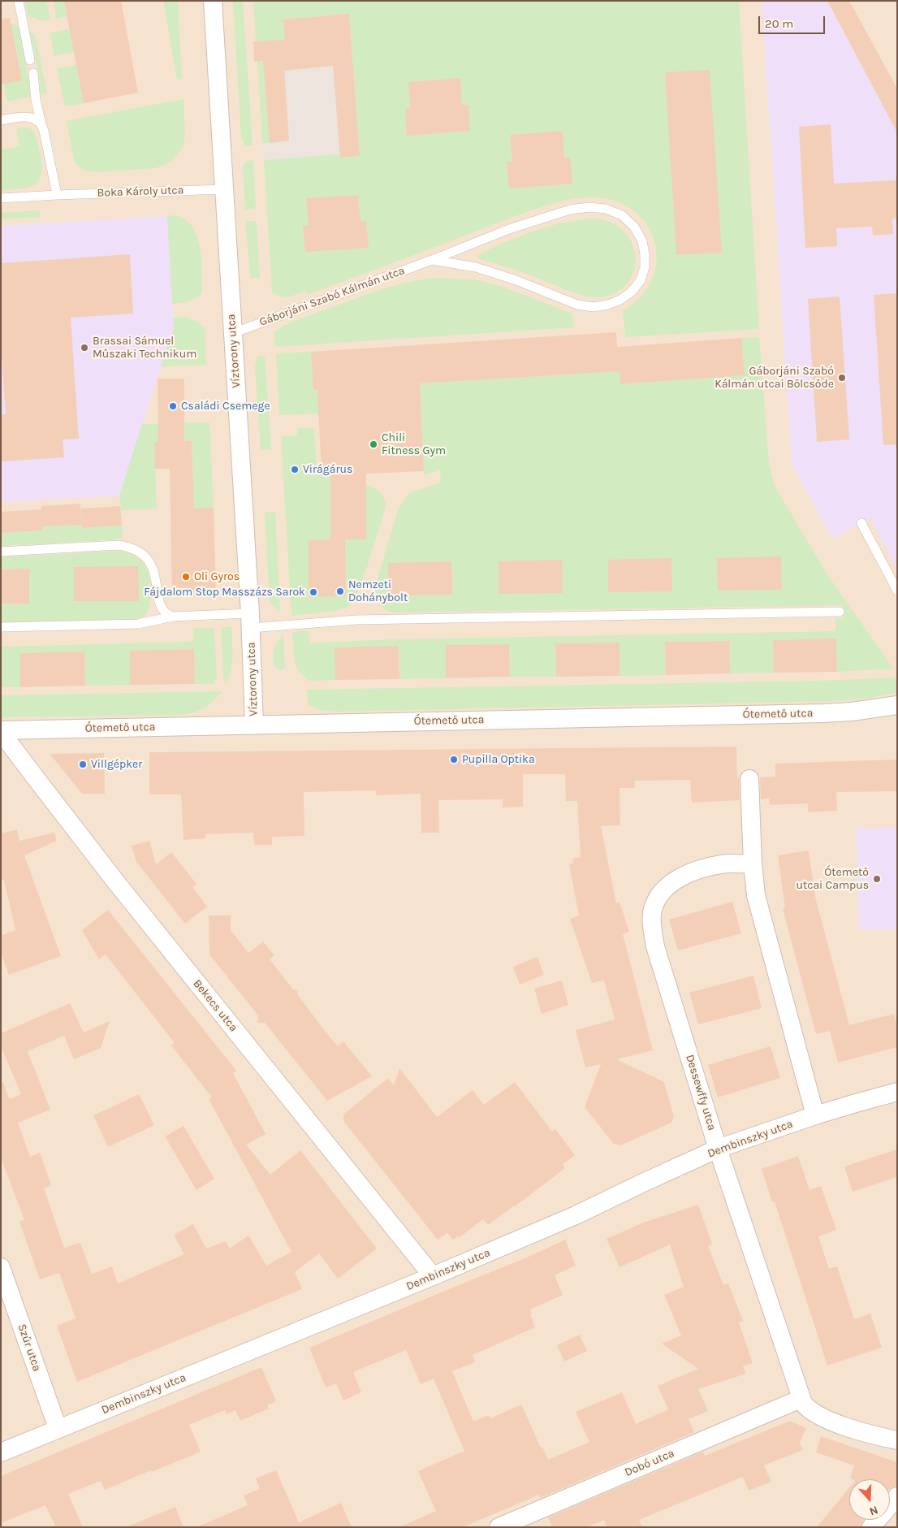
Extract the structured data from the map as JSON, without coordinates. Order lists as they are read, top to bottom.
{
  "streets": {
    "street": [
      "Víztorony utca",
      "Ótemető utca",
      "Bekecs utca",
      "Dessewffy utca",
      "Dembinszky utca",
      "Szűr utca",
      "Dobó utca"
    ],
    "lane": ["Boka Károly utca", "Gáborjáni Szabó Kálmán utca"]
  },
  "crossings": [
    ["Boka Károly utca", "Víztorony utca"],
    ["Gáborjáni Szabó Kálmán utca", "Víztorony utca"],
    ["Víztorony utca", "Ótemető utca"],
    ["Ótemető utca", "Bekecs utca"],
    ["Bekecs utca", "Dembinszky utca"],
    ["Dessewffy utca", "Dembinszky utca"],
    ["Dessewffy utca", "Dobó utca"],
    ["Dembinszky utca", "Szűr utca"]
  ],
  "places": [
    "Brassai Sámuel Műszaki Technikum",
    "Gáborjáni Szabó Kálmán utcai Bölcsőde",
    "Családi Csemege",
    "Chili Fitness Gym",
    "Virágárus",
    "Oli Gyros",
    "Nemzeti Dohánybolt",
    "Fájdalom Stop Masszázs Sarok",
    "Pupilla Optika",
    "Villgépker",
    "Ótemető utcai Campus"
  ],
  "scale_bar": "20 m",
  "north": "bottom"
}
